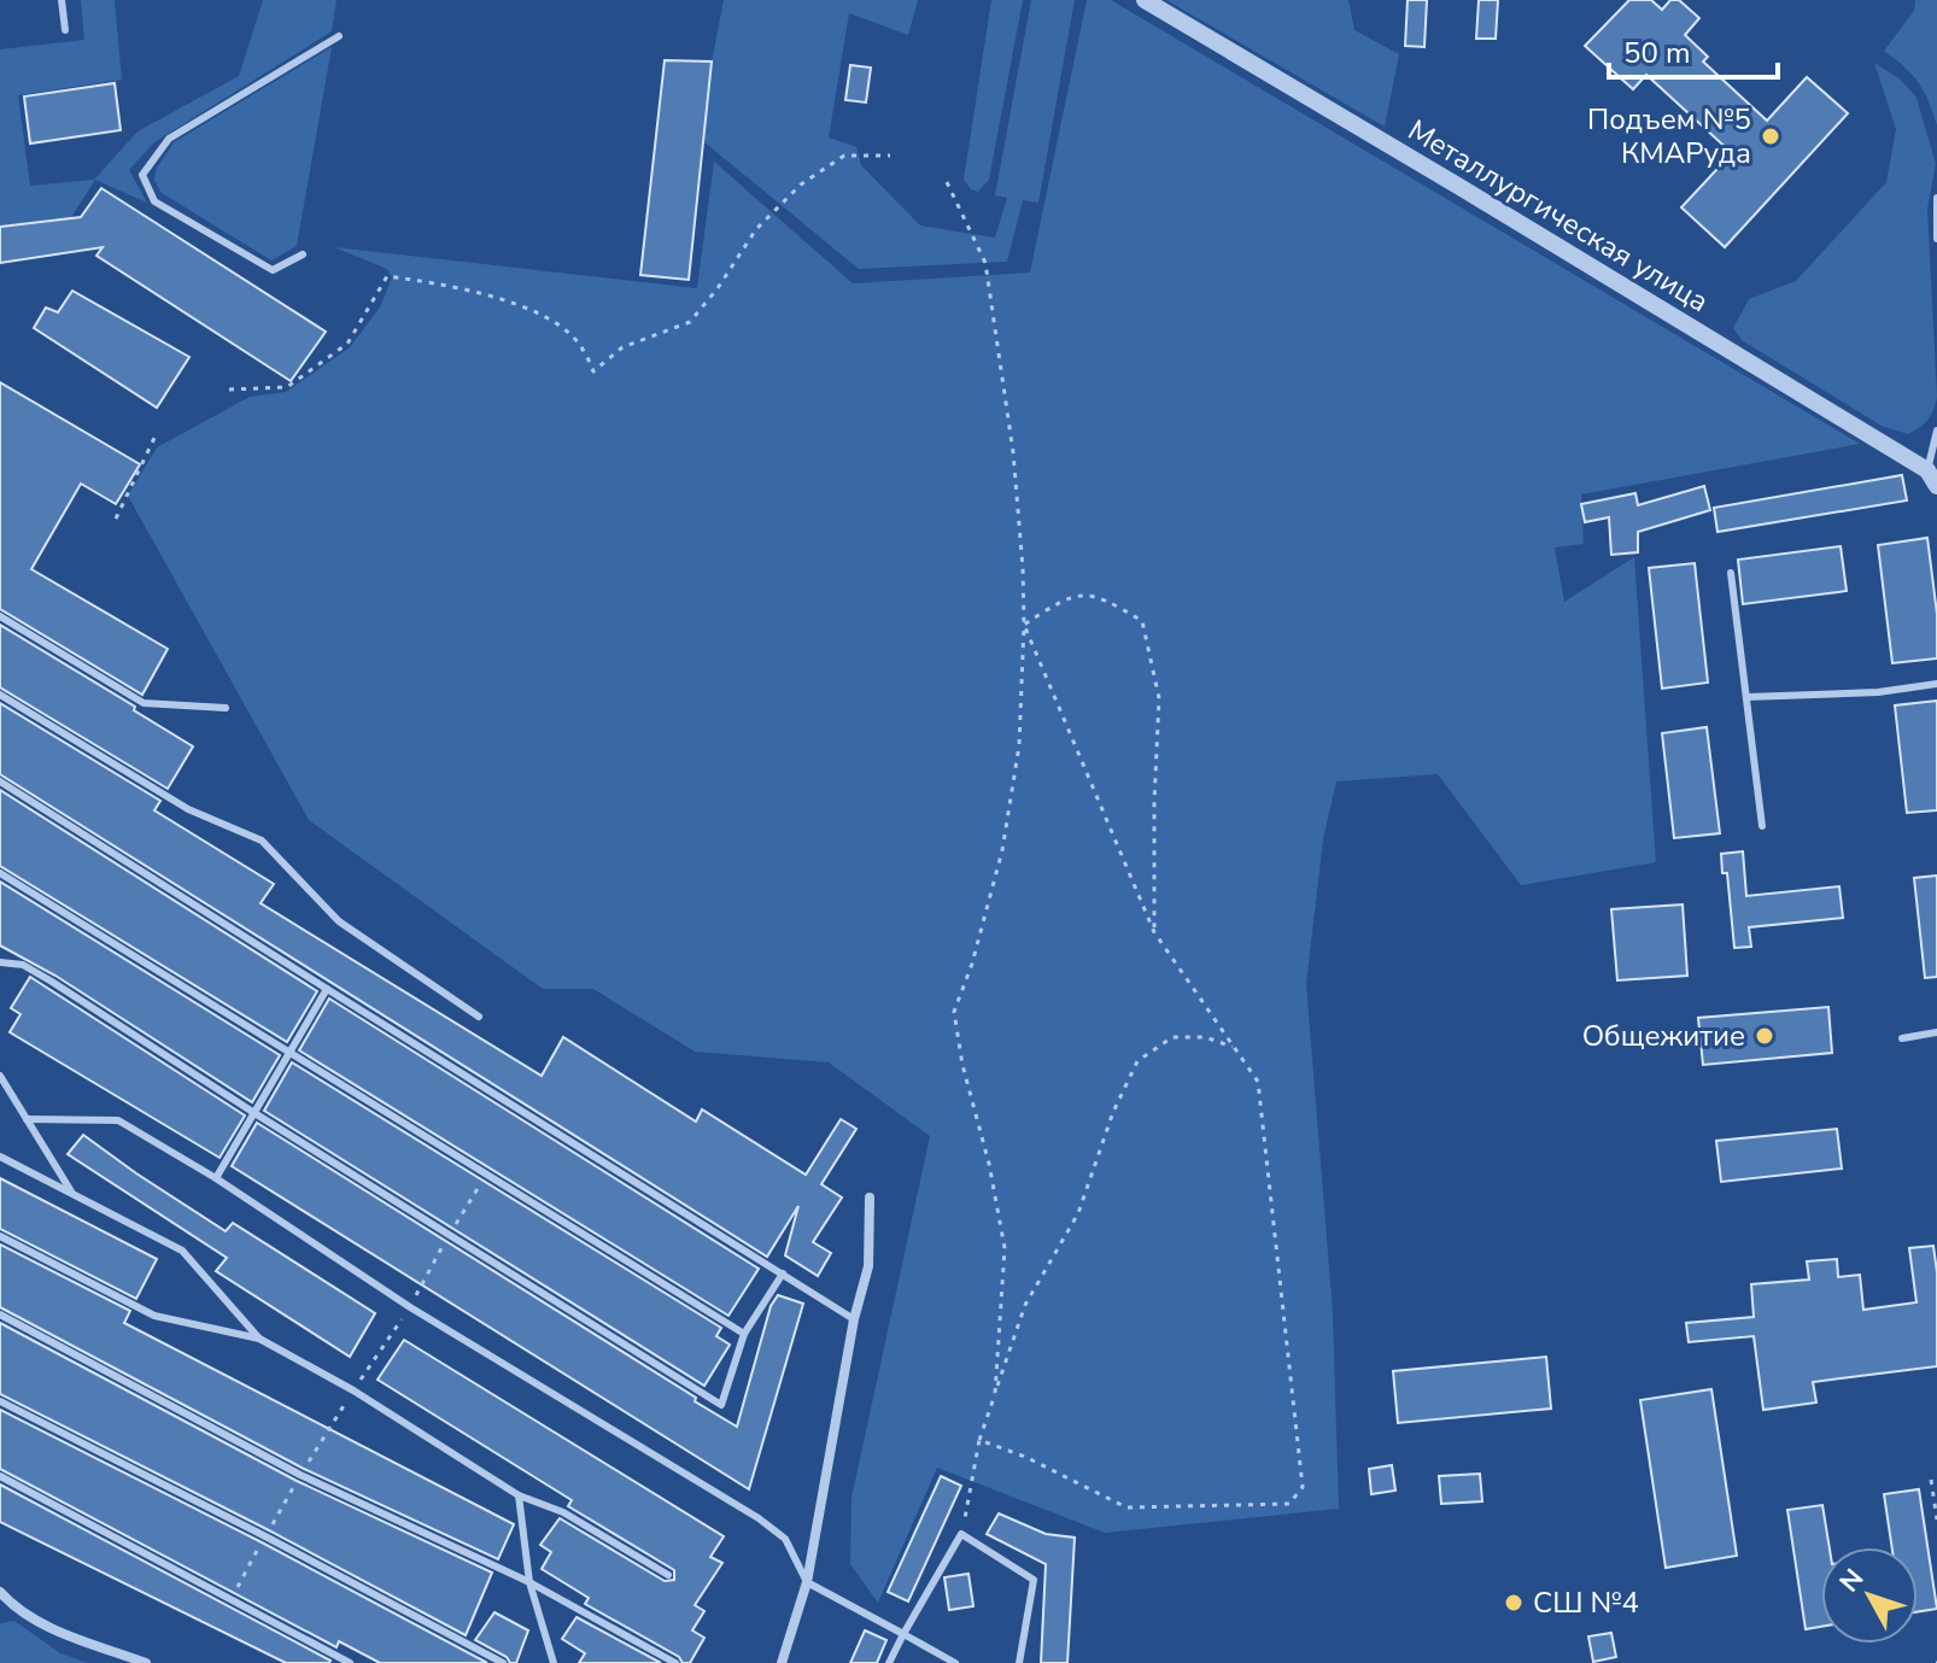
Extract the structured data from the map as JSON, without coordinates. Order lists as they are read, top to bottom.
{
  "streets": {
    "street": ["Металлургическая улица"]
  },
  "places": ["Подъем №5 КМАРуда", "Общежитие", "СШ №4"],
  "scale_bar": "50 m",
  "north": "top left"
}
